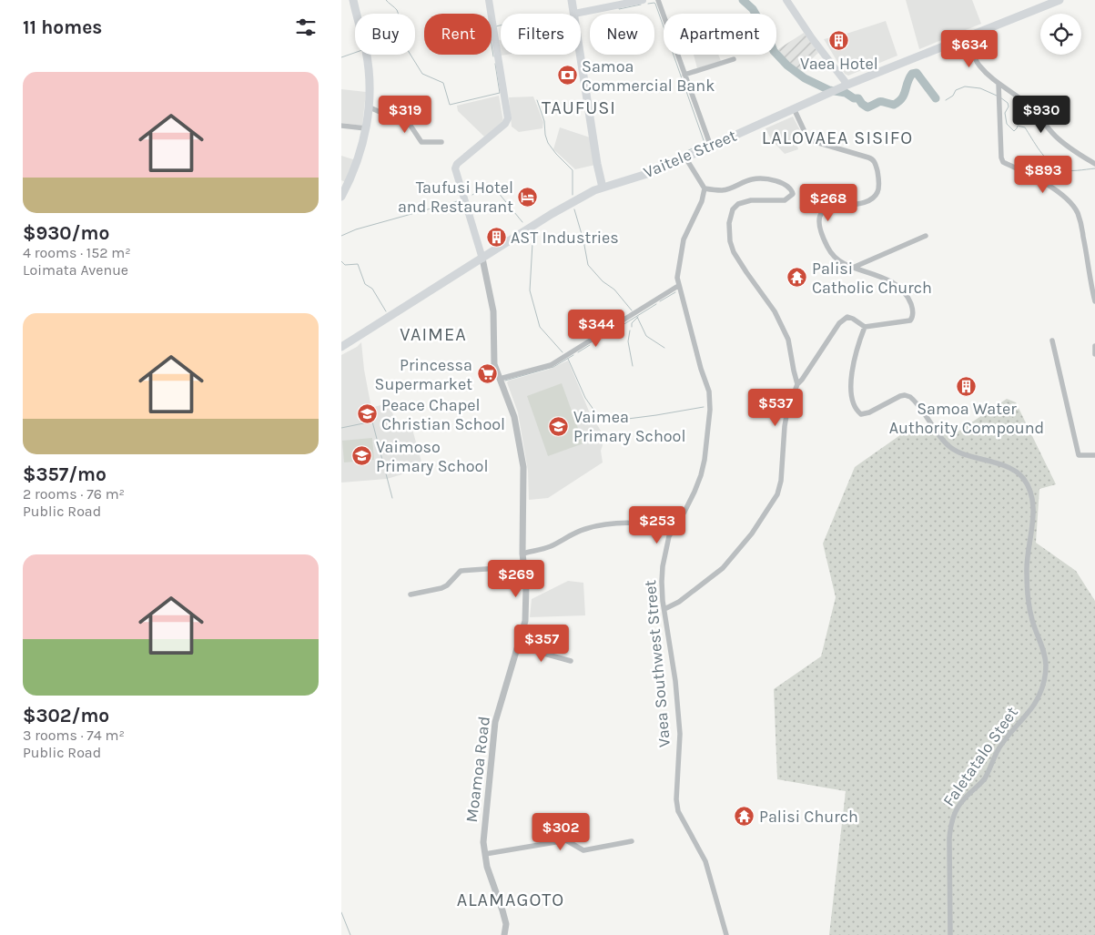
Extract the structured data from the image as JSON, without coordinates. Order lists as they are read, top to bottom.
{
  "streets": {
    "main road": ["Vaitele Street"],
    "street": ["Vaea Southwest Street", "Faletatalo Steet", "Moamoa Road"]
  },
  "crossings": [
    ["Vaitele Street", "Moamoa Road"]
  ],
  "districts": [
    "TAUFUSI",
    "LALOVAEA SISIFO",
    "VAIMEA",
    "ALAMAGOTO"
  ],
  "places": {
    "building": ["Vaea Hotel", "AST Industries", "Samoa Water Authority Compound"],
    "bank": ["Samoa Commercial Bank"],
    "hotel": ["Taufusi Hotel and Restaurant"],
    "temple": ["Palisi Catholic Church", "Palisi Church"],
    "supermarket": ["Princessa Supermarket"],
    "school or university": ["Peace Chapel Christian School", "Vaimea Primary School", "Vaimoso Primary School"]
  },
  "page": {
    "heading": "11 homes",
    "chip": [
      "Buy",
      "Rent",
      "Filters",
      "New",
      "Apartment"
    ],
    "price": [
      "$634",
      "$319",
      "$930",
      "$893",
      "$268",
      "$344",
      "$537",
      "$253",
      "$269",
      "$357",
      "$302"
    ],
    "list": [
      {
        "name": "$930/mo",
        "note": "4 rooms · 152 m² · Loimata Avenue"
      },
      {
        "name": "$357/mo",
        "note": "2 rooms · 76 m² · Public Road"
      },
      {
        "name": "$302/mo",
        "note": "3 rooms · 74 m² · Public Road"
      }
    ]
  }
}
